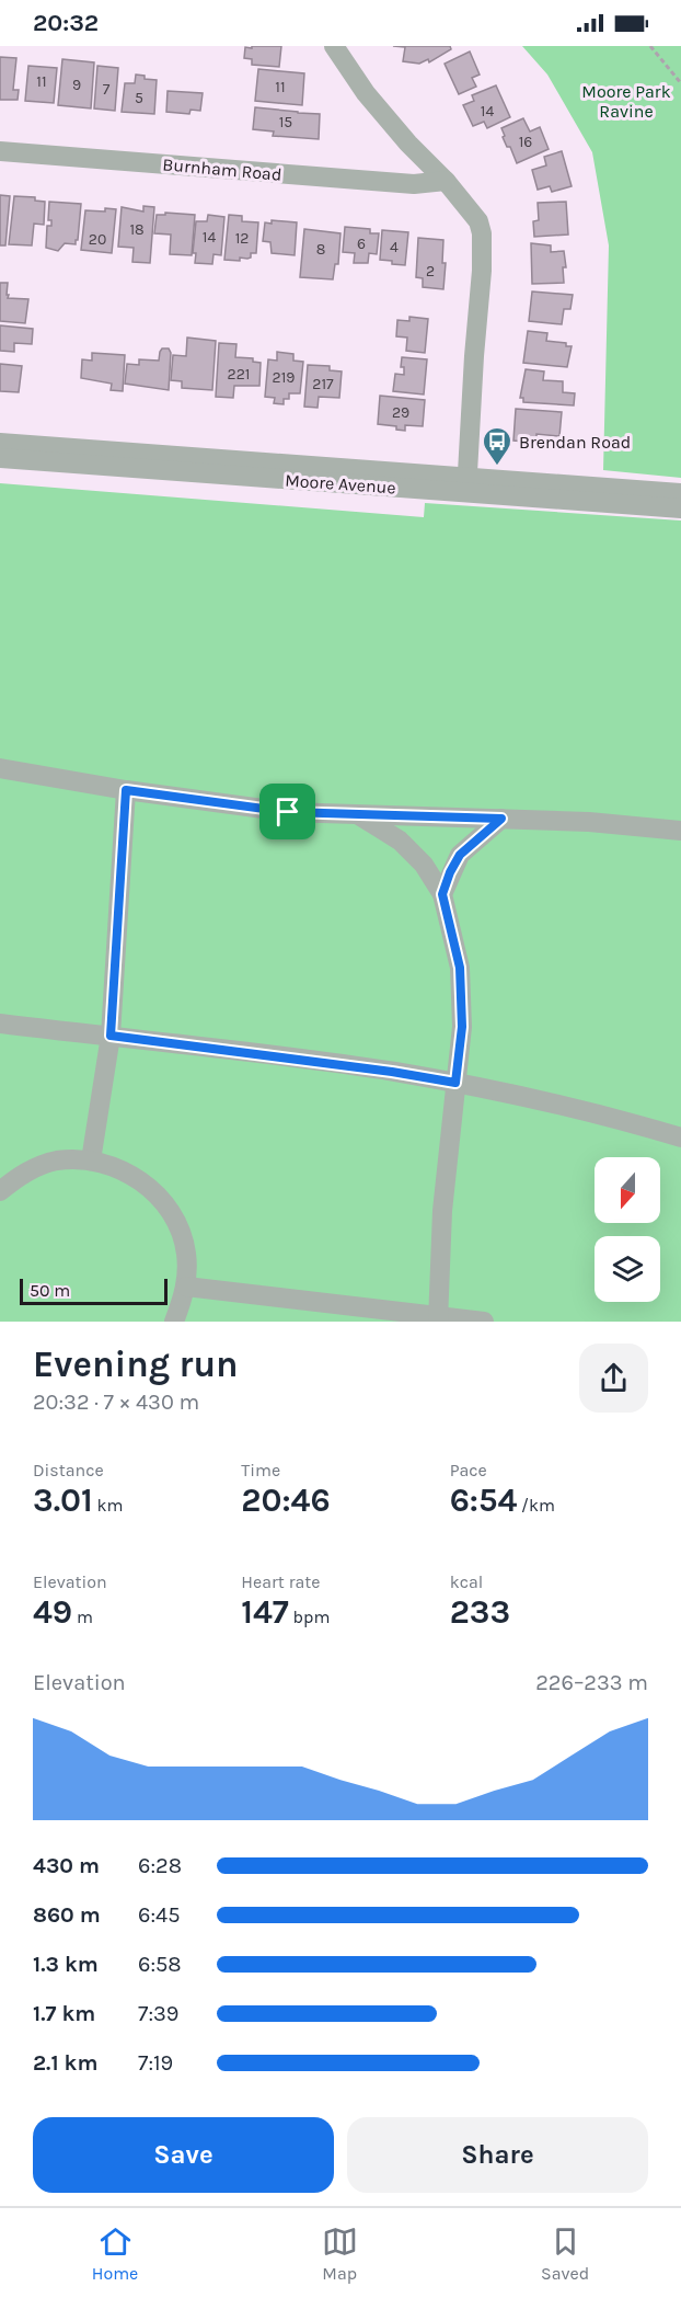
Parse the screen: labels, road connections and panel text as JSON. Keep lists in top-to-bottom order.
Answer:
{
  "streets": {
    "street": ["Burnham Road", "Moore Avenue"]
  },
  "parks": ["Moore Park Ravine"],
  "places": {
    "bus stop": ["Brendan Road"]
  },
  "house_numbers": [
    "11",
    "9",
    "11",
    "7",
    "5",
    "14",
    "15",
    "16",
    "18",
    "14",
    "12",
    "20",
    "6",
    "4",
    "8",
    "2",
    "221",
    "219",
    "217",
    "29"
  ],
  "scale_bar": "50 m",
  "north": "bottom",
  "page": {
    "status": "20:32",
    "scale": "50 m",
    "heading": ["Evening run", "20:32 · 7 × 430 m"],
    "stats": [
      ["Distance", "3.01 km"],
      ["Time", "20:46"],
      ["Pace", "6:54 /km"],
      ["Elevation", "49 m"],
      ["Heart rate", "147 bpm"],
      ["kcal", "233"]
    ],
    "chart": ["Elevation", "226–233 m"],
    "list": [
      {
        "name": "430 m",
        "note": "6:28"
      },
      {
        "name": "860 m",
        "note": "6:45"
      },
      {
        "name": "1.3 km",
        "note": "6:58"
      },
      {
        "name": "1.7 km",
        "note": "7:39"
      },
      {
        "name": "2.1 km",
        "note": "7:19"
      }
    ],
    "buttons": ["Save", "Share"],
    "tabs": ["Home", "Map", "Saved"]
  }
}
